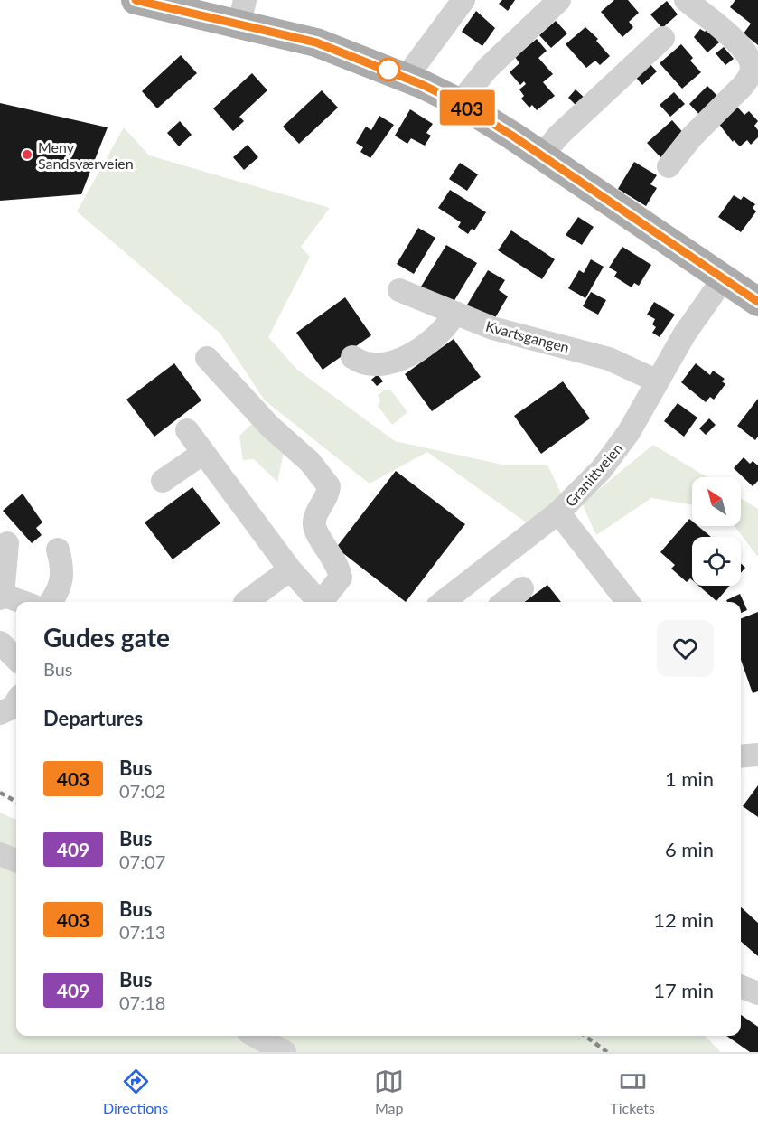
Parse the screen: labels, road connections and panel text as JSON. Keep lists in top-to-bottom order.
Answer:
{
  "streets": {
    "street": ["Kvartsgangen", "Granittveien"]
  },
  "crossings": [
    ["Kvartsgangen", "Granittveien"]
  ],
  "places": ["Meny Sandsværveien"],
  "lines": ["bus line 403"],
  "north": "top left",
  "page": {
    "on_map": "403",
    "heading": [
      ["Gudes gate", "Bus"],
      "Departures"
    ],
    "list": [
      {
        "mark": "403",
        "name": "Bus",
        "note": "07:02",
        "value": "1 min"
      },
      {
        "mark": "409",
        "name": "Bus",
        "note": "07:07",
        "value": "6 min"
      },
      {
        "mark": "403",
        "name": "Bus",
        "note": "07:13",
        "value": "12 min"
      },
      {
        "mark": "409",
        "name": "Bus",
        "note": "07:18",
        "value": "17 min"
      }
    ],
    "tabs": ["Directions", "Map", "Tickets"]
  }
}
